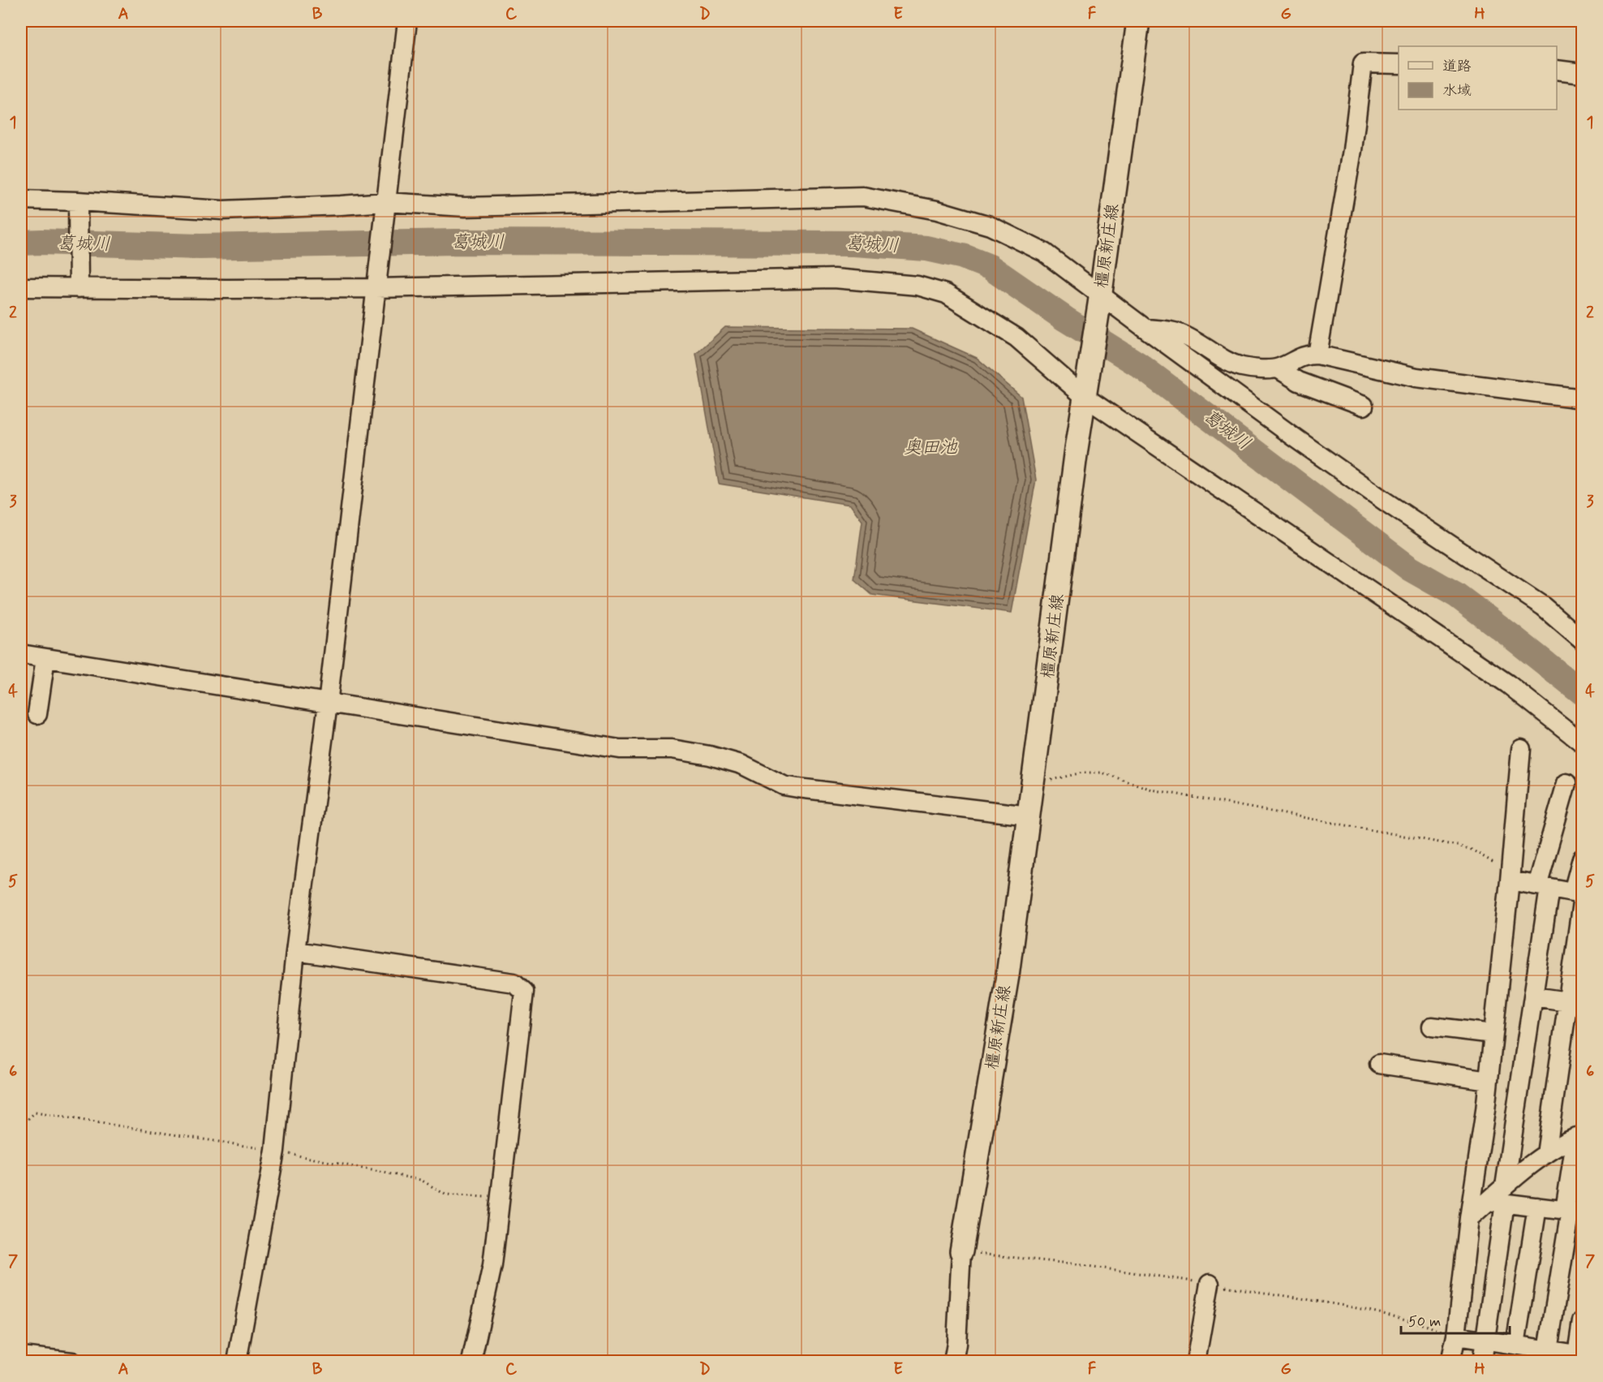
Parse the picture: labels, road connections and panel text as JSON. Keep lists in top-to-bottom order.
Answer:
{
  "streets": {
    "main road": ["橿原新庄線"]
  },
  "water": ["葛城川", "奥田池"],
  "legend": ["道路", "水域"],
  "scale_bar": "50 m",
  "grid": {
    "columns": [
      "A",
      "B",
      "C",
      "D",
      "E",
      "F",
      "G",
      "H"
    ],
    "rows": [
      "1",
      "2",
      "3",
      "4",
      "5",
      "6",
      "7"
    ]
  }
}
